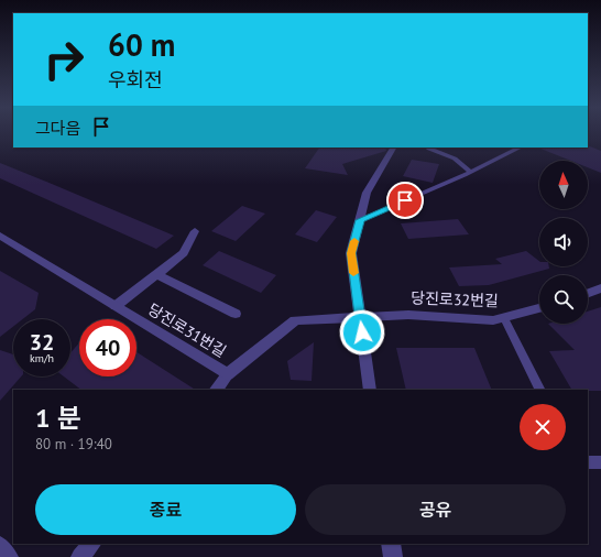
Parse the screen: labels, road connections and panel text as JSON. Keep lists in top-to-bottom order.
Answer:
{
  "streets": {
    "street": ["당진로32번길", "당진로31번길"]
  },
  "crossings": [
    ["당진로32번길", "당진로31번길"]
  ],
  "north": "top",
  "page": {
    "turn": ["60 m", "우회전"],
    "then": "그다음",
    "speed": "32 km/h",
    "limit": "40",
    "heading": ["1 분", "80 m · 19:40"],
    "buttons": ["종료", "공유"]
  }
}
